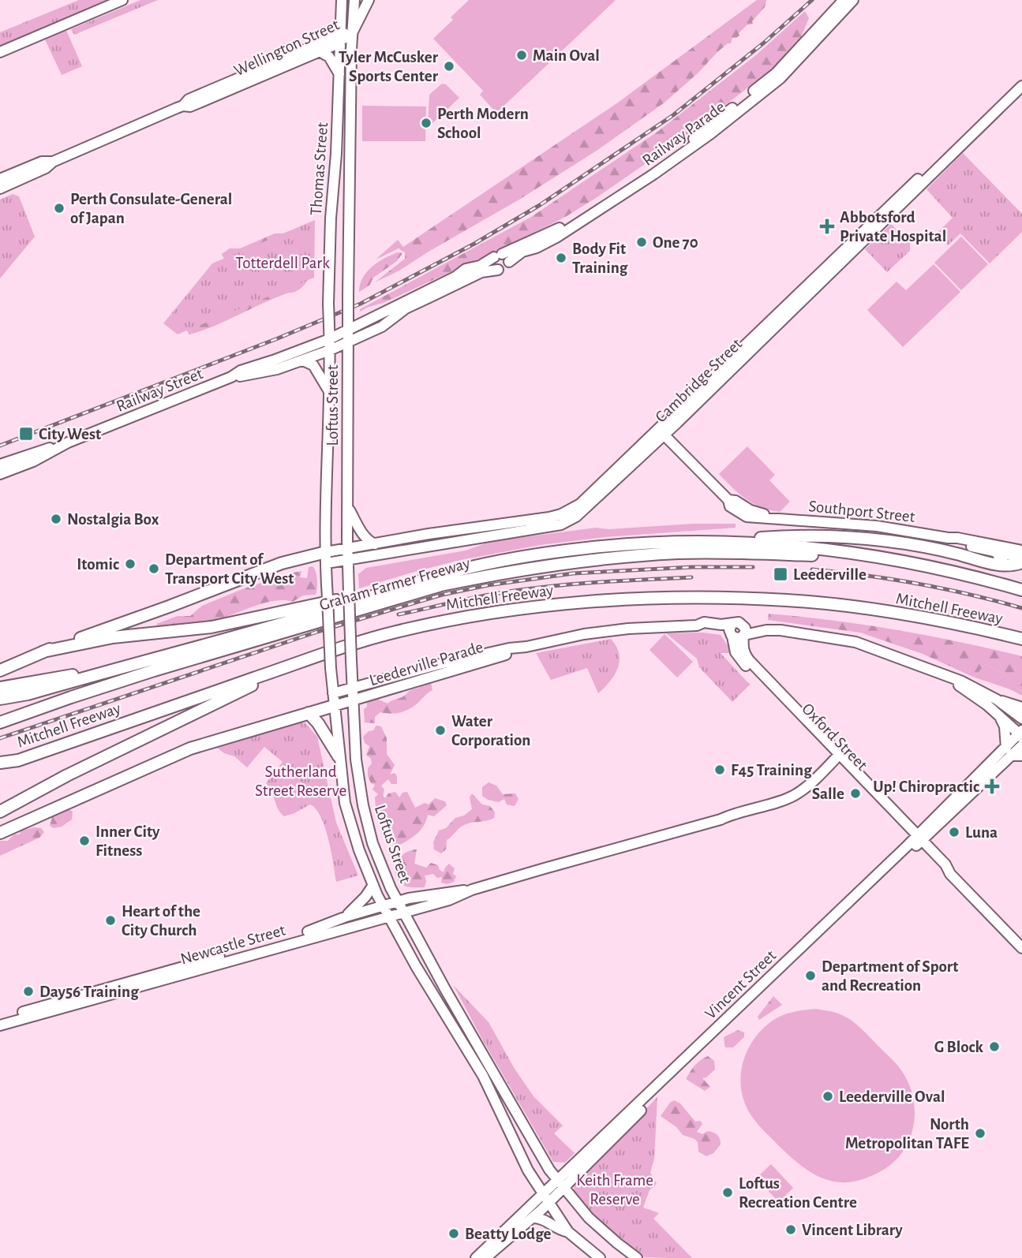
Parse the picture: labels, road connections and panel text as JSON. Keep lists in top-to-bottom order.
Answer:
{
  "streets": {
    "highway": ["Graham Farmer Freeway", "Mitchell Freeway"],
    "main road": [
      "Wellington Street",
      "Railway Parade",
      "Thomas Street",
      "Cambridge Street",
      "Railway Street",
      "Loftus Street",
      "Southport Street",
      "Leederville Parade",
      "Oxford Street",
      "Newcastle Street",
      "Vincent Street"
    ]
  },
  "crossings": [
    ["Wellington Street", "Thomas Street"],
    ["Railway Parade", "Thomas Street"],
    ["Railway Parade", "Railway Street"],
    ["Railway Parade", "Loftus Street"],
    ["Thomas Street", "Railway Street"],
    ["Thomas Street", "Loftus Street"],
    ["Cambridge Street", "Loftus Street"],
    ["Cambridge Street", "Southport Street"],
    ["Railway Street", "Loftus Street"],
    ["Loftus Street", "Leederville Parade"],
    ["Loftus Street", "Newcastle Street"],
    ["Loftus Street", "Vincent Street"],
    ["Graham Farmer Freeway", "Mitchell Freeway"],
    ["Leederville Parade", "Oxford Street"],
    ["Oxford Street", "Newcastle Street"],
    ["Oxford Street", "Vincent Street"]
  ],
  "parks": ["Totterdell Park", "Sutherland Street Reserve", "Keith Frame Reserve"],
  "places": {
    "other": [
      "Main Oval",
      "Tyler McCusker Sports Center",
      "Perth Modern School",
      "Perth Consulate-General of Japan",
      "One 70",
      "Body Fit Training",
      "Nostalgia Box",
      "Itomic",
      "Department of Transport City West",
      "Water Corporation",
      "F45 Training",
      "Salle",
      "Luna",
      "Inner City Fitness",
      "Heart of the City Church",
      "Department of Sport and Recreation",
      "Day56 Training",
      "G Block",
      "Leederville Oval",
      "North Metropolitan TAFE",
      "Loftus Recreation Centre",
      "Vincent Library",
      "Beatty Lodge"
    ],
    "health": ["Abbotsford Private Hospital", "Up! Chiropractic"],
    "transit": ["City West", "Leederville"]
  }
}
